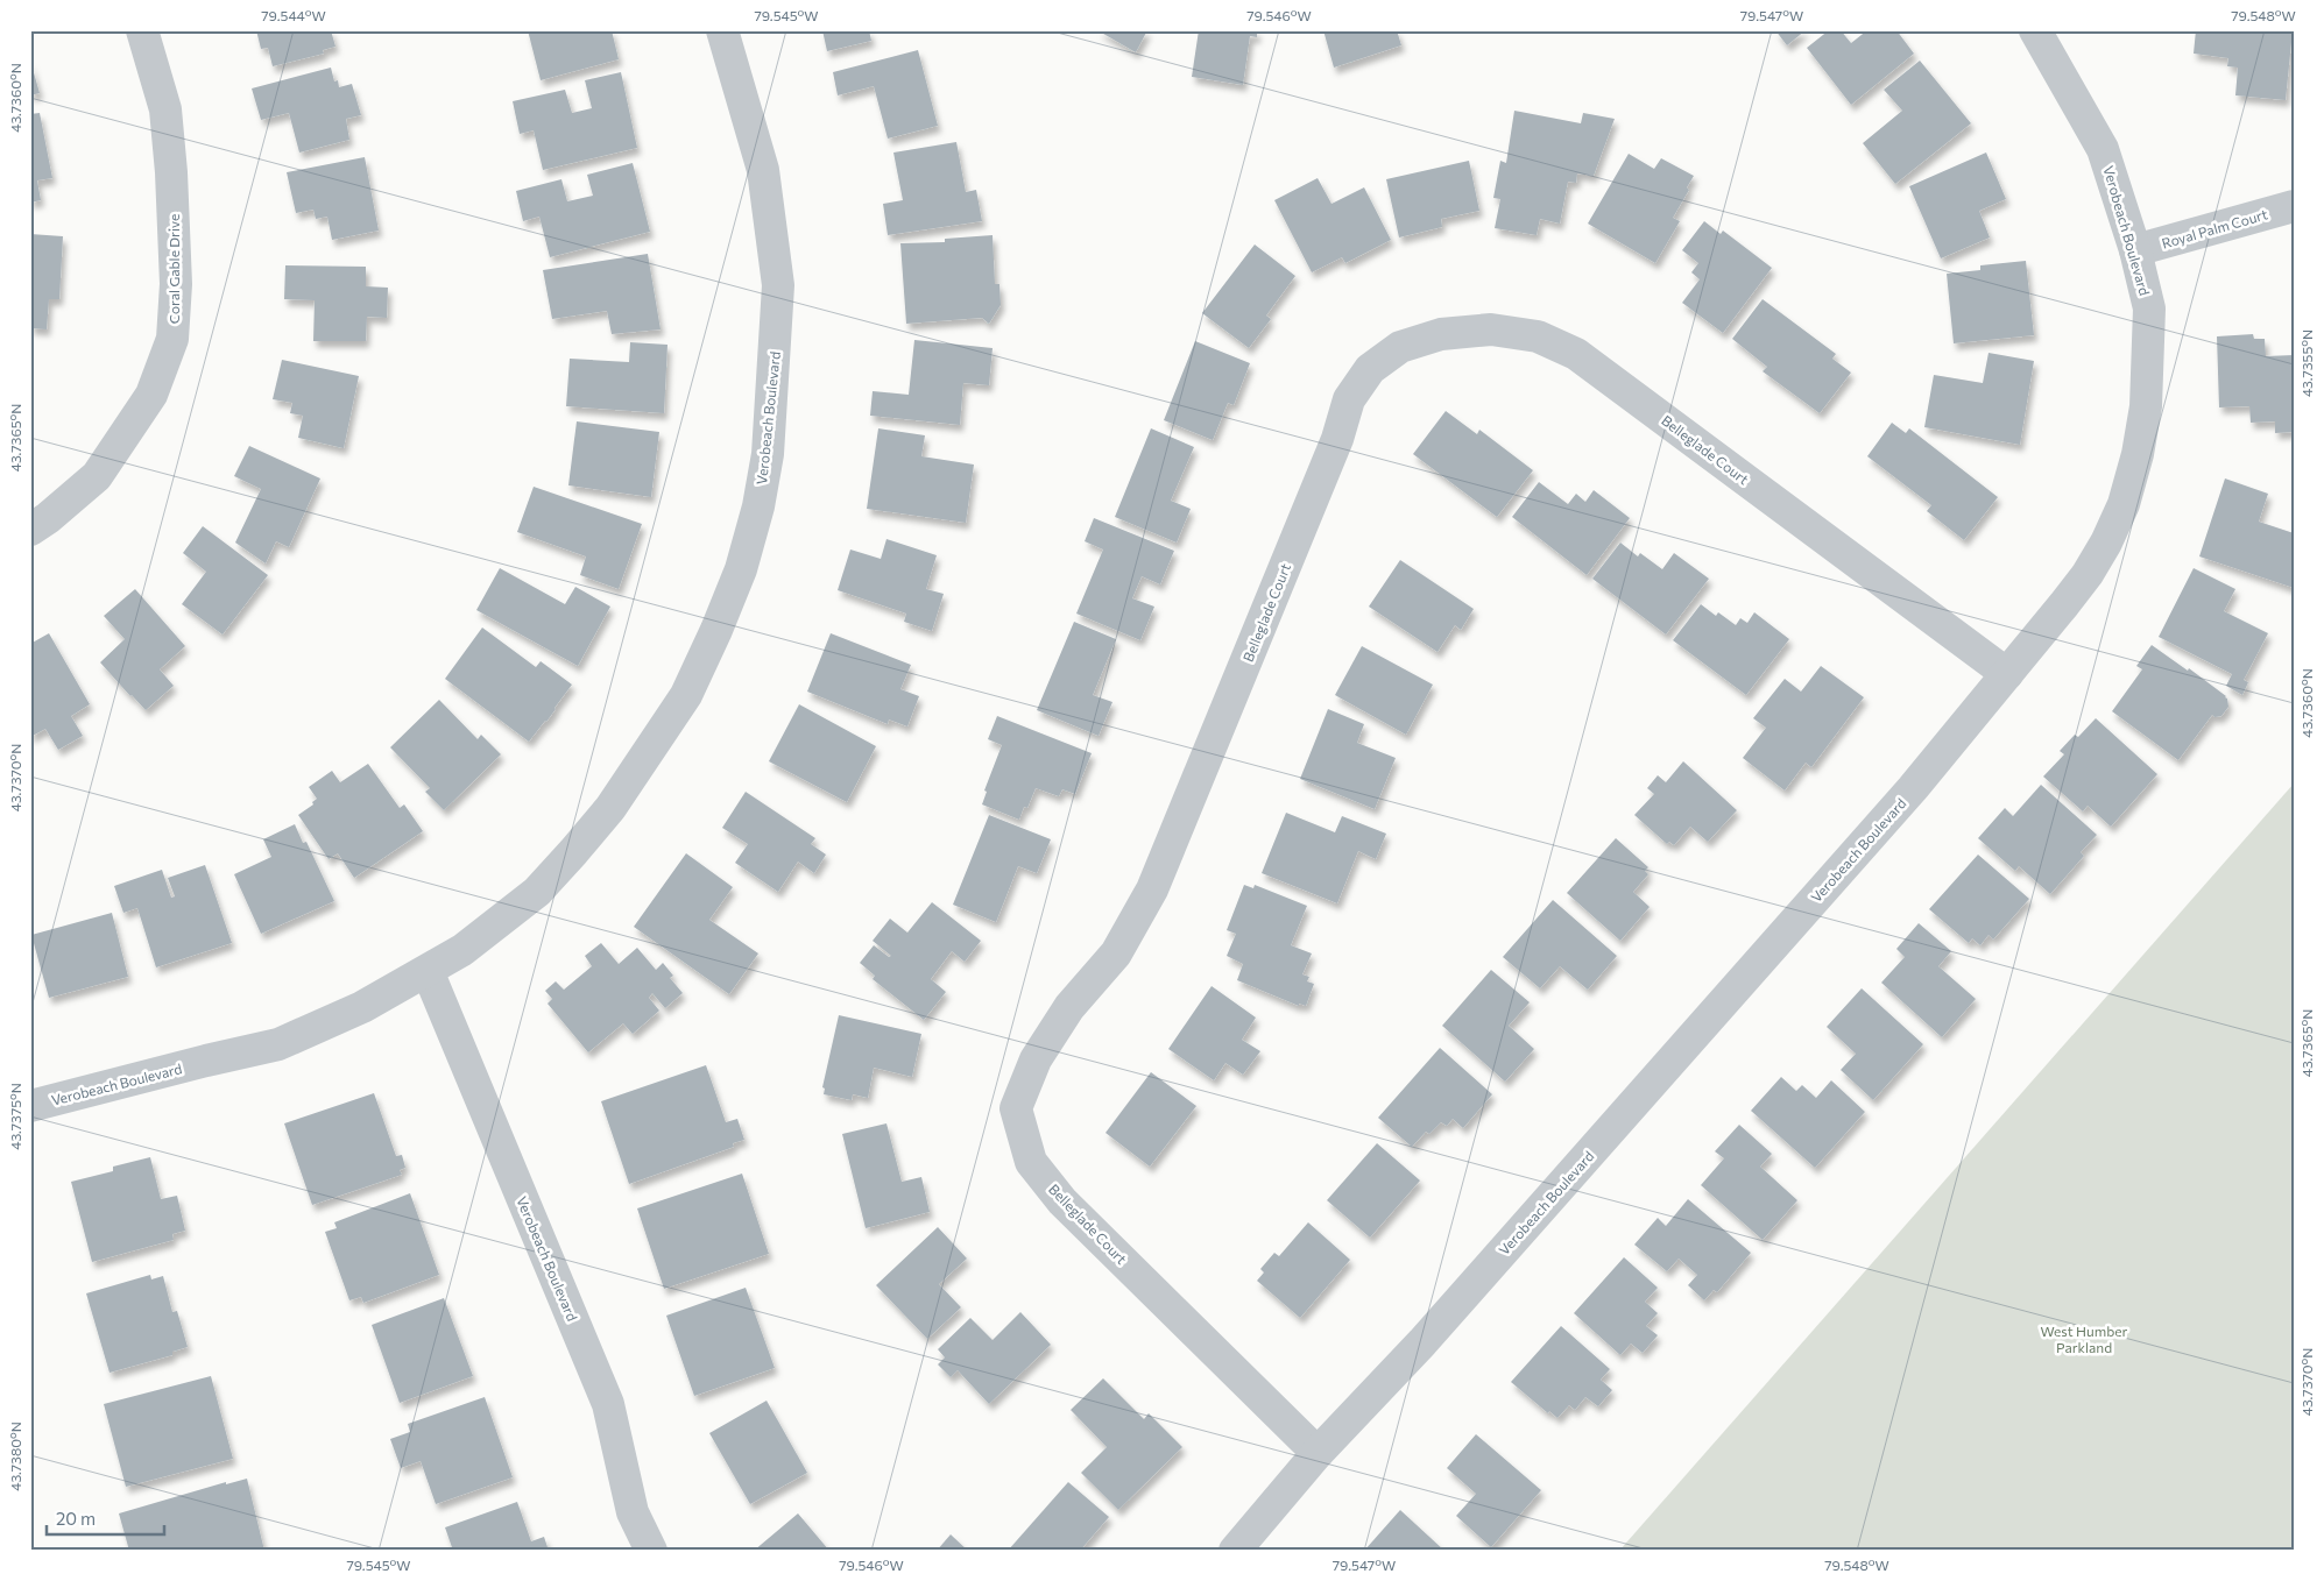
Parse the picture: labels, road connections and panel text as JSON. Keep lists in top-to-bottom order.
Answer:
{
  "streets": {
    "street": [
      "Royal Palm Court",
      "Verobeach Boulevard",
      "Coral Gable Drive",
      "Belleglade Court"
    ]
  },
  "crossings": [
    ["Royal Palm Court", "Verobeach Boulevard"],
    ["Verobeach Boulevard", "Belleglade Court"]
  ],
  "parks": ["West Humber Parkland"],
  "scale_bar": "20 m",
  "coordinates": [
    "79.544°W",
    "79.545°W",
    "79.546°W",
    "79.547°W",
    "79.548°W",
    "43.7360°N",
    "43.7355°N",
    "43.7365°N",
    "43.7370°N",
    "43.7375°N",
    "43.7380°N"
  ]
}
